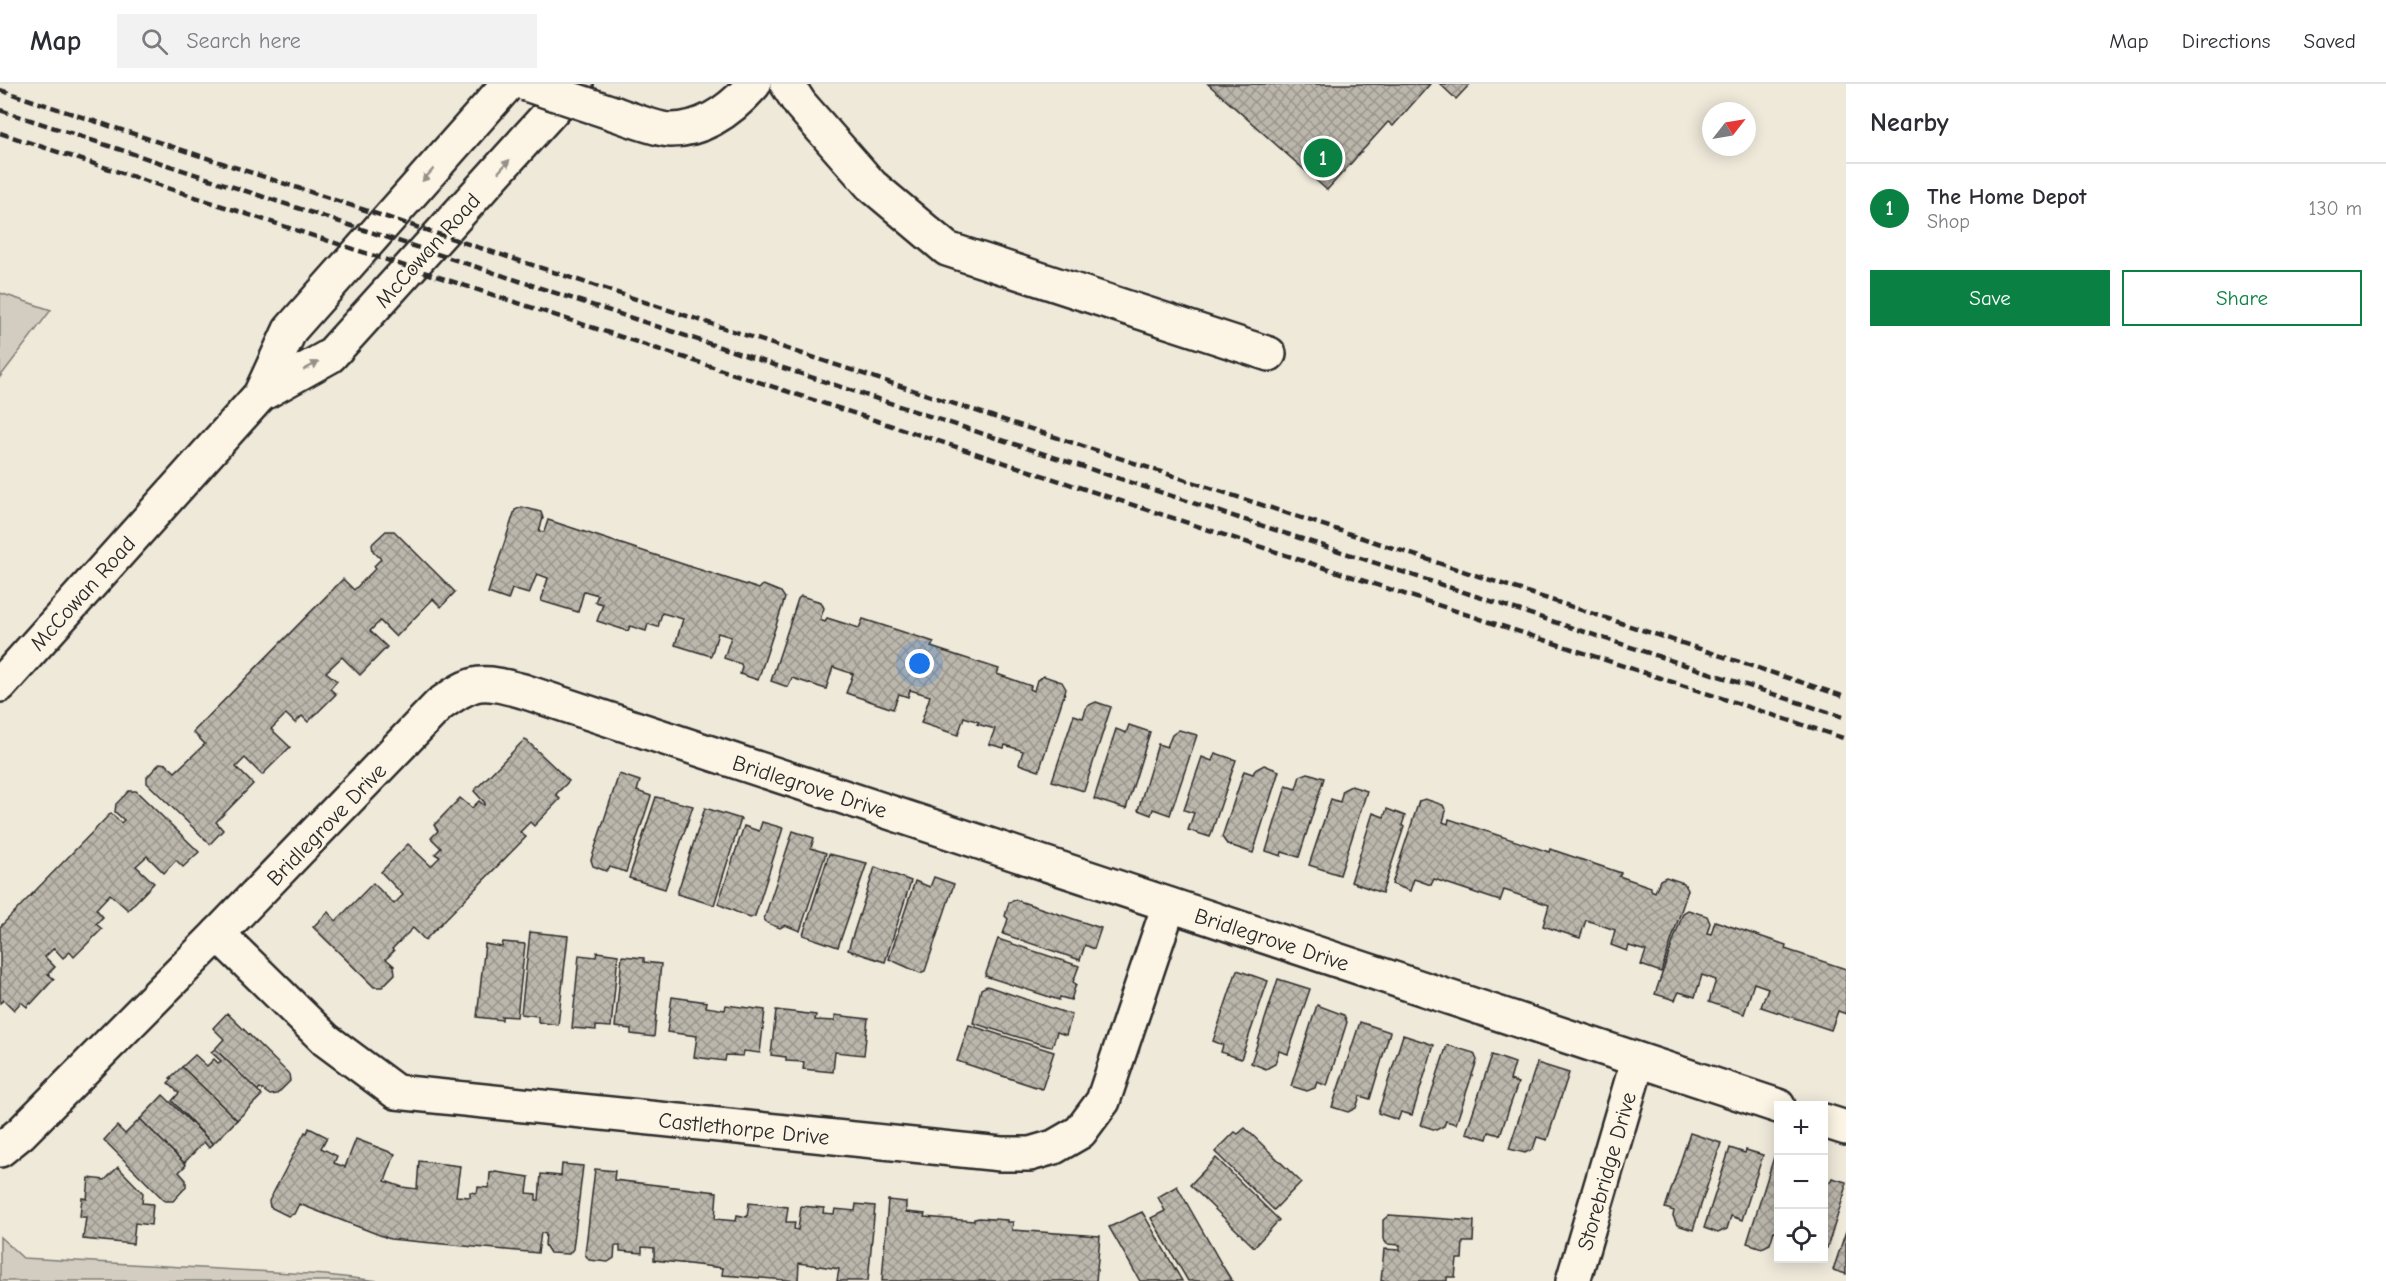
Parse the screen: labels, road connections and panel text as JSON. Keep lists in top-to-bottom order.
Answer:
{
  "streets": {
    "street": [
      "McCowan Road",
      "Bridlegrove Drive",
      "Castlethorpe Drive",
      "Storebridge Drive"
    ]
  },
  "crossings": [
    ["Bridlegrove Drive", "Castlethorpe Drive"],
    ["Bridlegrove Drive", "Storebridge Drive"]
  ],
  "north": "top right",
  "page": {
    "header": "Map",
    "search": "Search here",
    "nav": ["Map", "Directions", "Saved"],
    "heading": "Nearby",
    "pins": "1",
    "list": [
      {
        "mark": "1",
        "name": "The Home Depot",
        "note": "Shop",
        "value": "130 m"
      }
    ],
    "buttons": ["Save", "Share"],
    "map_buttons": ["+", "−"]
  }
}
